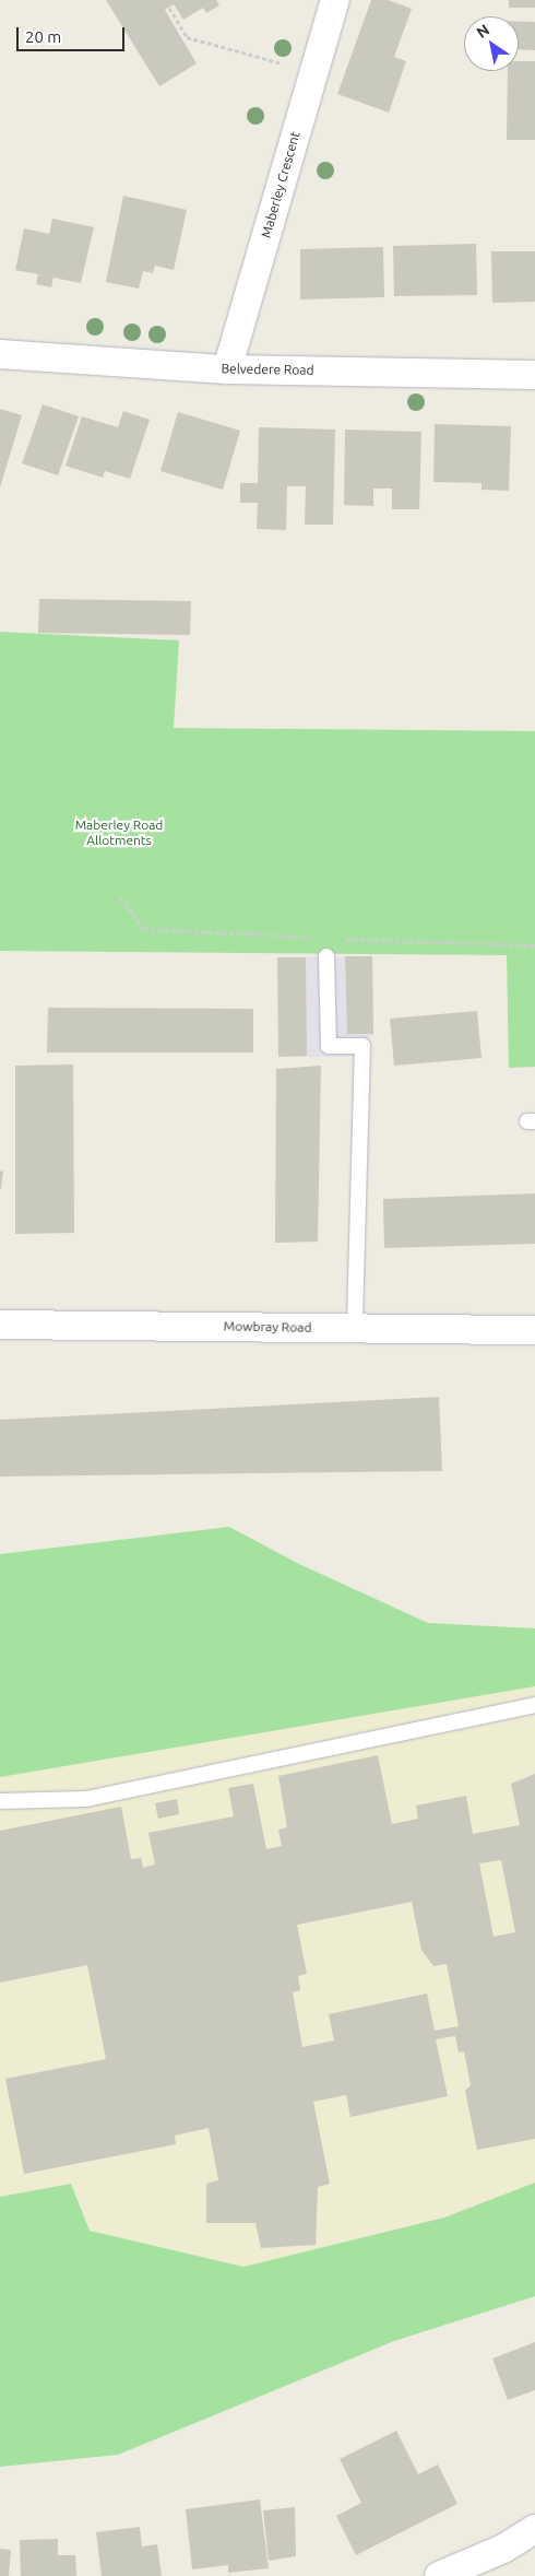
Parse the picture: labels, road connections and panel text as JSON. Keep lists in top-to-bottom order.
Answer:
{
  "streets": {
    "street": ["Maberley Crescent", "Belvedere Road", "Mowbray Road"]
  },
  "crossings": [
    ["Maberley Crescent", "Belvedere Road"]
  ],
  "parks": ["Maberley Road Allotments"],
  "scale_bar": "20 m",
  "north": "top left"
}
